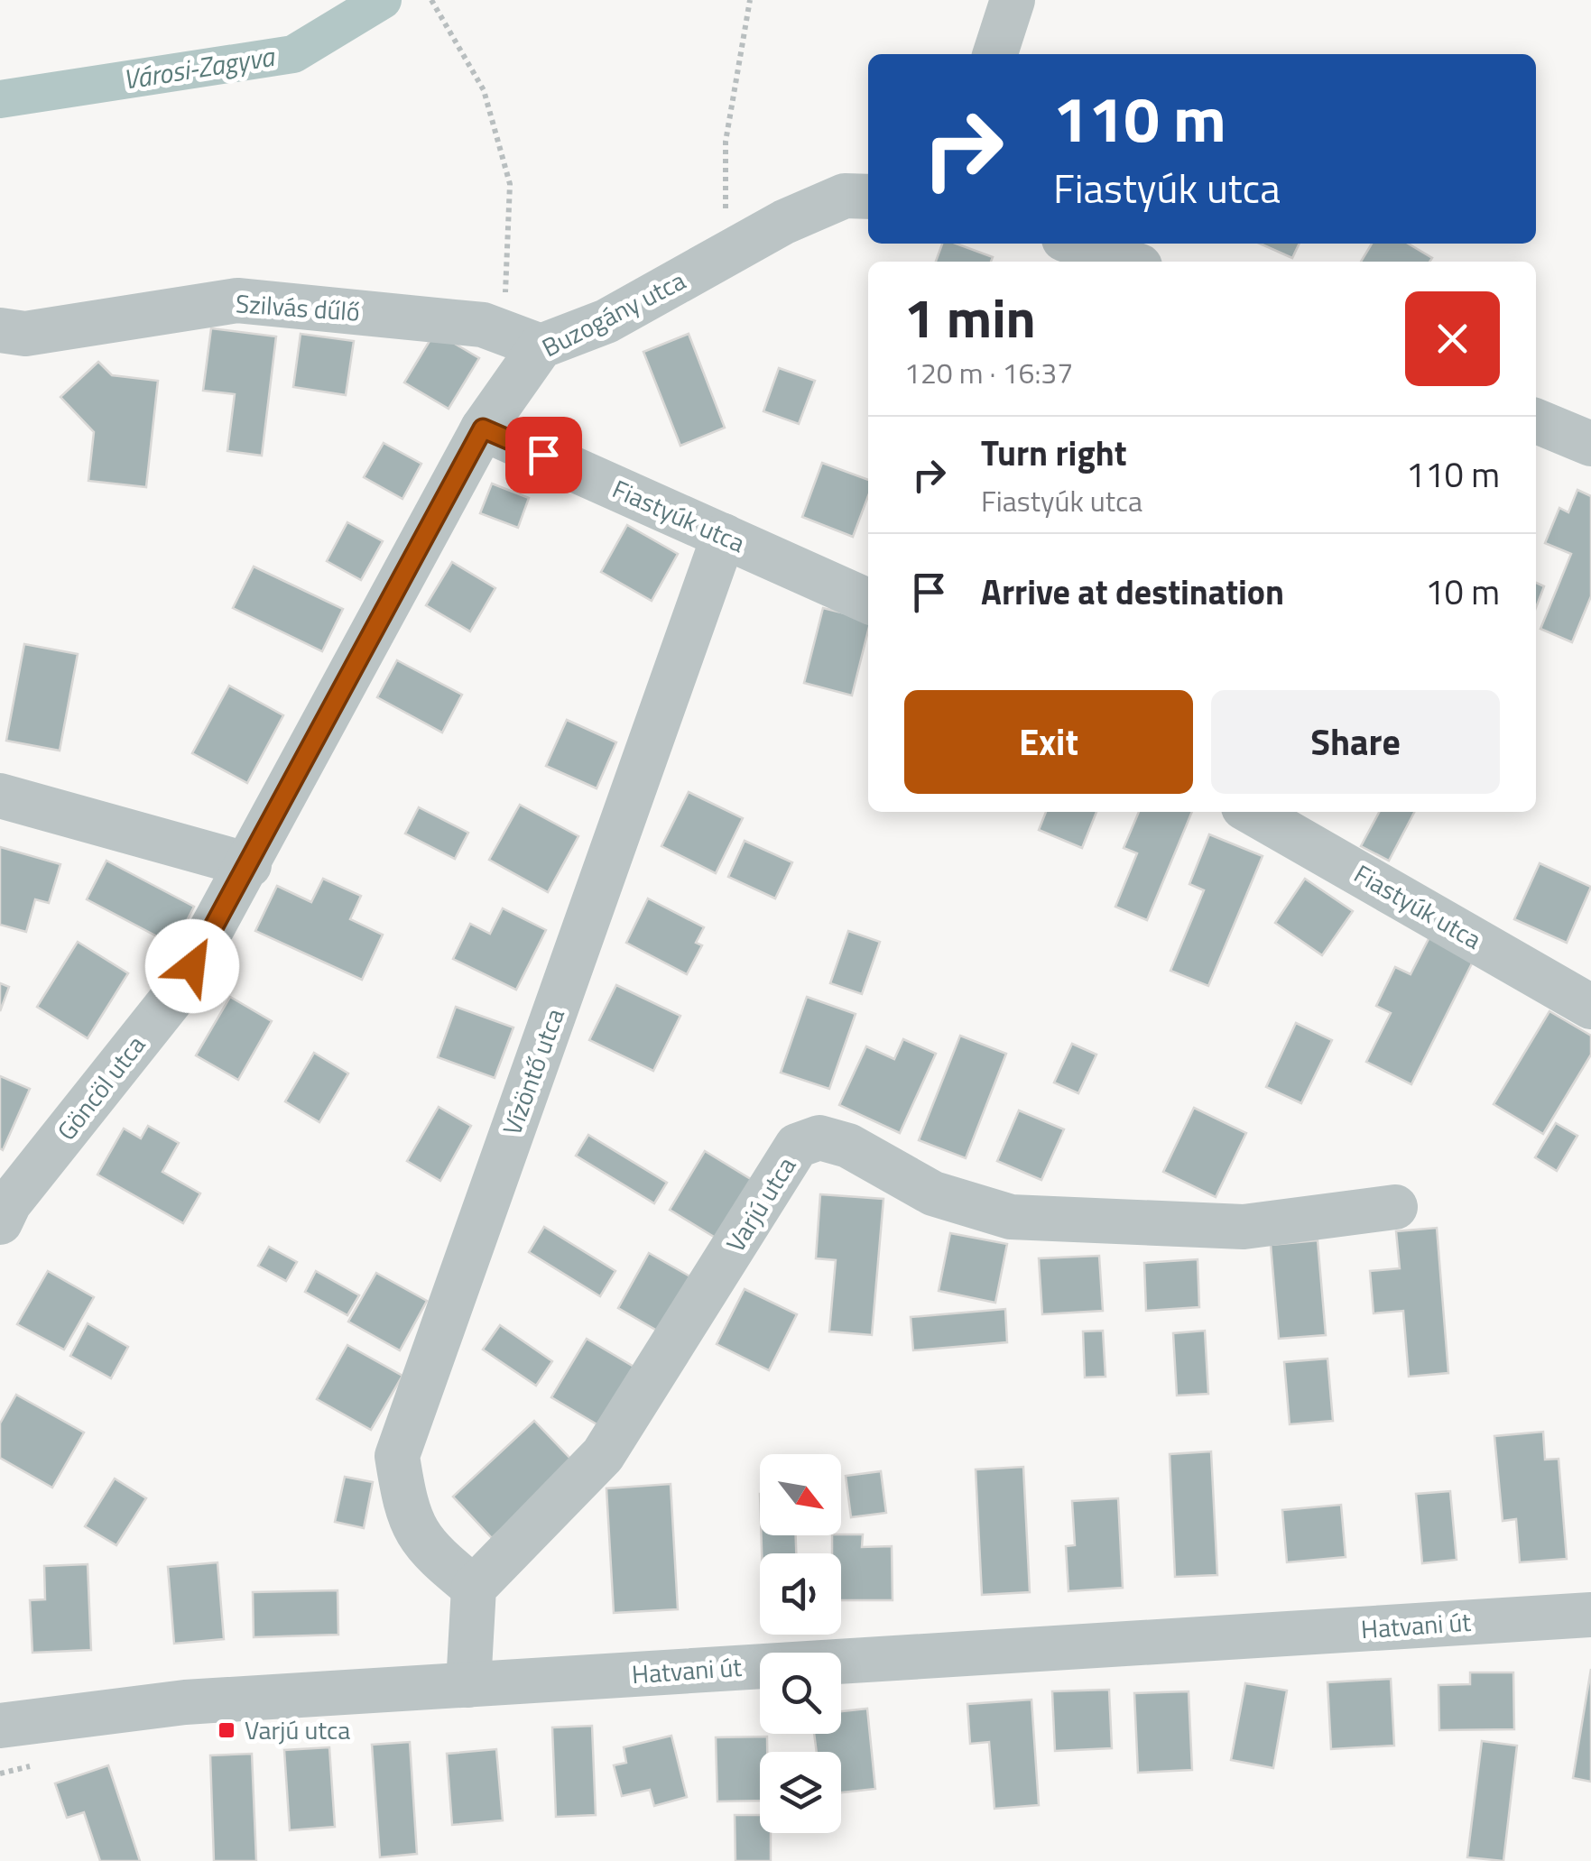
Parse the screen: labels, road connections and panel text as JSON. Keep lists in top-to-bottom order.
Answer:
{
  "streets": {
    "street": [
      "Szilvás dűlő",
      "Buzogány utca",
      "Fiastyúk utca",
      "Vízöntő utca",
      "Göncöl utca",
      "Varjú utca",
      "Hatvani út"
    ]
  },
  "crossings": [
    ["Szilvás dűlő", "Buzogány utca"],
    ["Buzogány utca", "Fiastyúk utca"],
    ["Buzogány utca", "Göncöl utca"],
    ["Fiastyúk utca", "Vízöntő utca"],
    ["Fiastyúk utca", "Göncöl utca"],
    ["Vízöntő utca", "Varjú utca"]
  ],
  "water": ["Városi-Zagyva"],
  "places": {
    "transit": ["Varjú utca"]
  },
  "north": "bottom right",
  "page": {
    "turn": ["110 m", "Fiastyúk utca"],
    "heading": ["1 min", "120 m · 16:37"],
    "list": [
      {
        "name": "Turn right",
        "note": "Fiastyúk utca",
        "value": "110 m"
      },
      {
        "name": "Arrive at destination",
        "value": "10 m"
      }
    ],
    "buttons": ["Exit", "Share"]
  }
}
